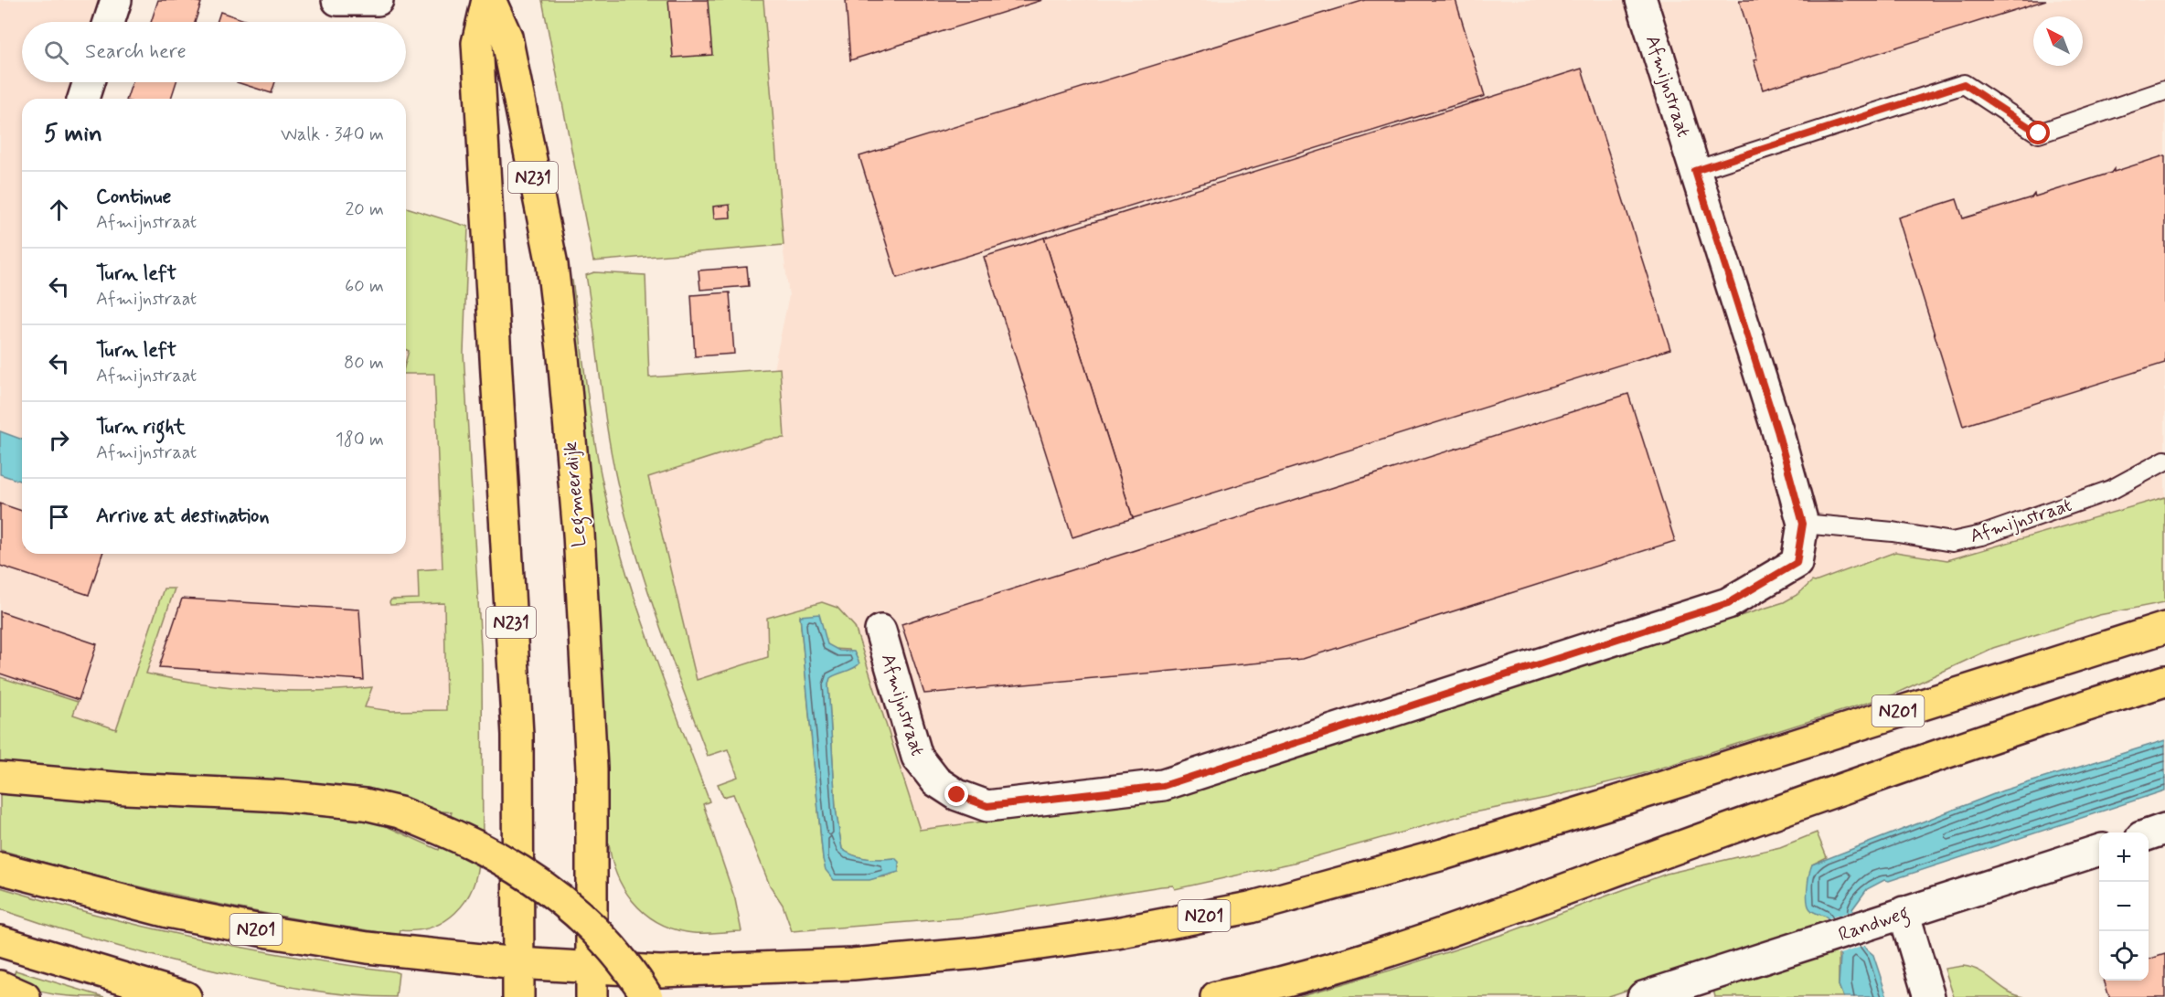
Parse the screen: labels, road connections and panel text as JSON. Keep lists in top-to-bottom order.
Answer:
{
  "streets": {
    "main road": ["N231", "Legmeerdijk", "N201"],
    "street": ["Afmijnstraat", "Randweg"]
  },
  "crossings": [
    ["Legmeerdijk", "N201"]
  ],
  "north": "top left",
  "page": {
    "search": "Search here",
    "heading": ["5 min", "Walk · 340 m"],
    "list": [
      ["Continue", "Afmijnstraat", "20 m"],
      ["Turn left", "Afmijnstraat", "60 m"],
      ["Turn left", "Afmijnstraat", "80 m"],
      ["Turn right", "Afmijnstraat", "180 m"],
      "Arrive at destination"
    ],
    "map_buttons": ["+", "−"]
  }
}
